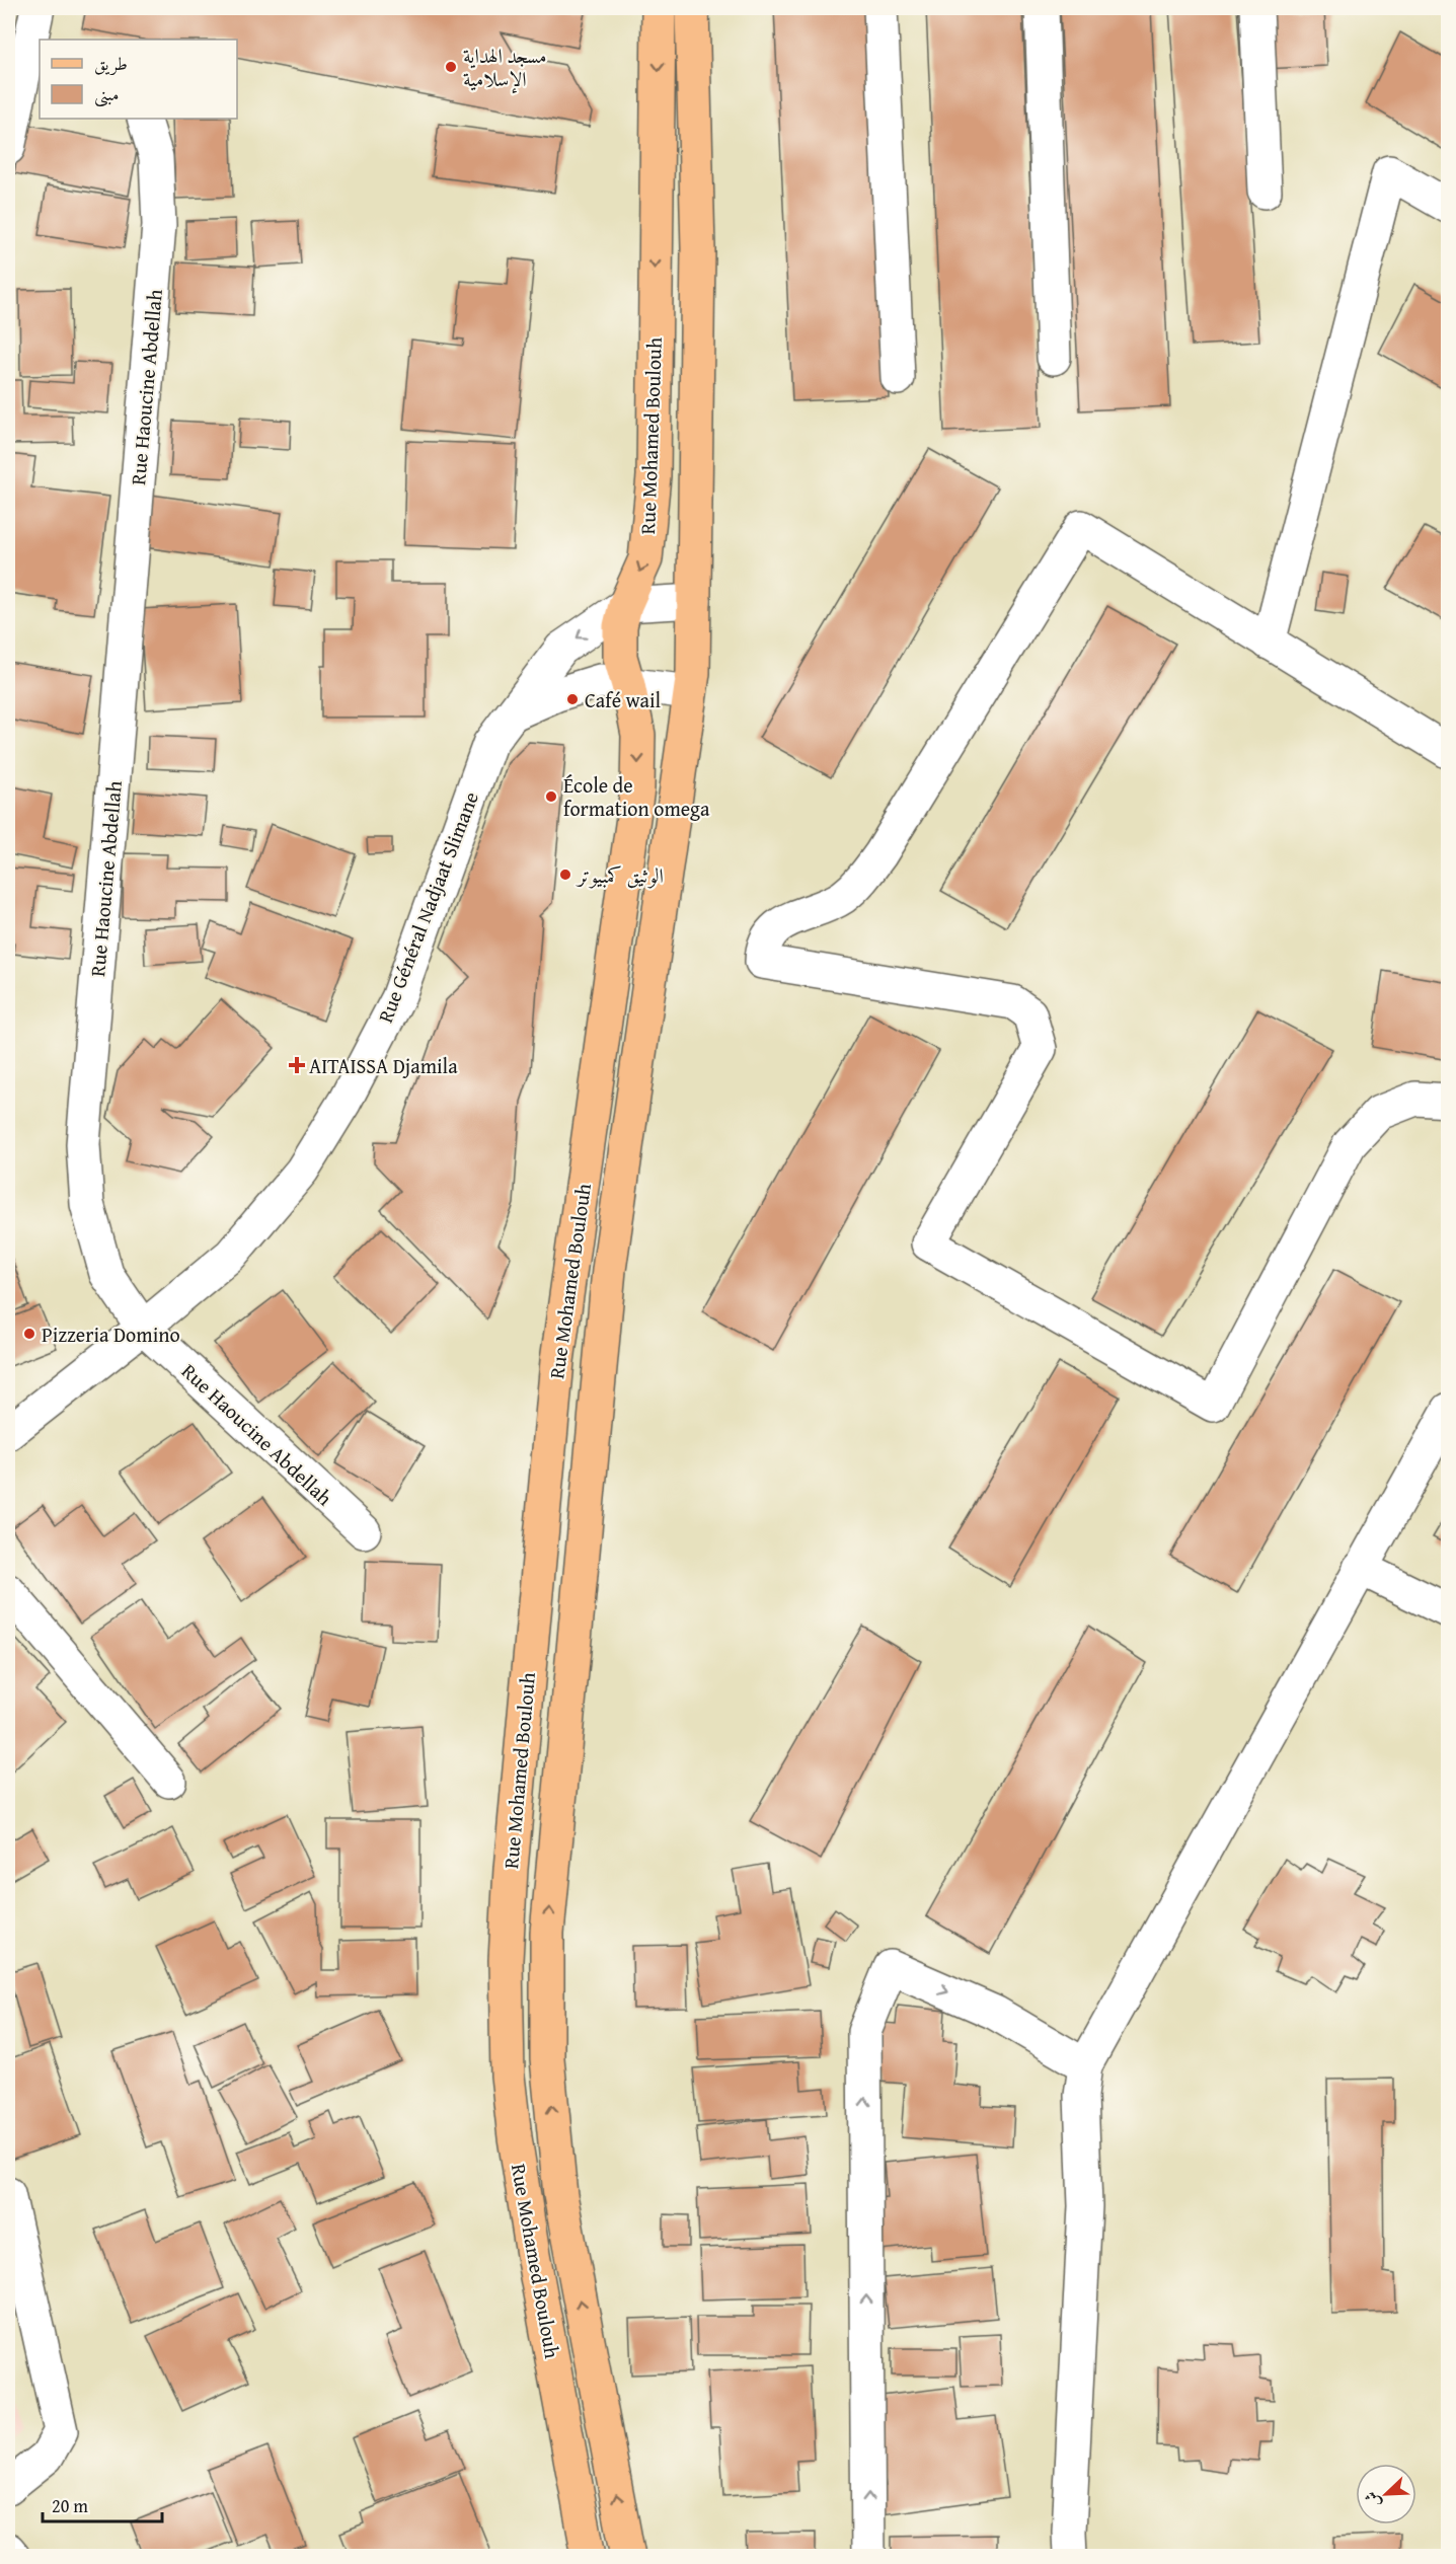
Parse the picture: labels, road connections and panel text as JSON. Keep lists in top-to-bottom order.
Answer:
{
  "streets": {
    "main road": ["Rue Mohamed Boulouh"],
    "street": ["Rue Haoucine Abdellah", "Rue Général Nadjaat Slimane"]
  },
  "crossings": [
    ["Rue Haoucine Abdellah", "Rue Général Nadjaat Slimane"],
    ["Rue Mohamed Boulouh", "Rue Général Nadjaat Slimane"]
  ],
  "places": {
    "other": [
      "مسجد الهداية الإسلامية",
      "Café wail",
      "École de formation omega",
      "الوثيق كمبيوتر",
      "Pizzeria Domino"
    ],
    "health": ["AITAISSA Djamila"]
  },
  "legend": ["طريق", "مبنى"],
  "scale_bar": "20 m",
  "north": "bottom left"
}
